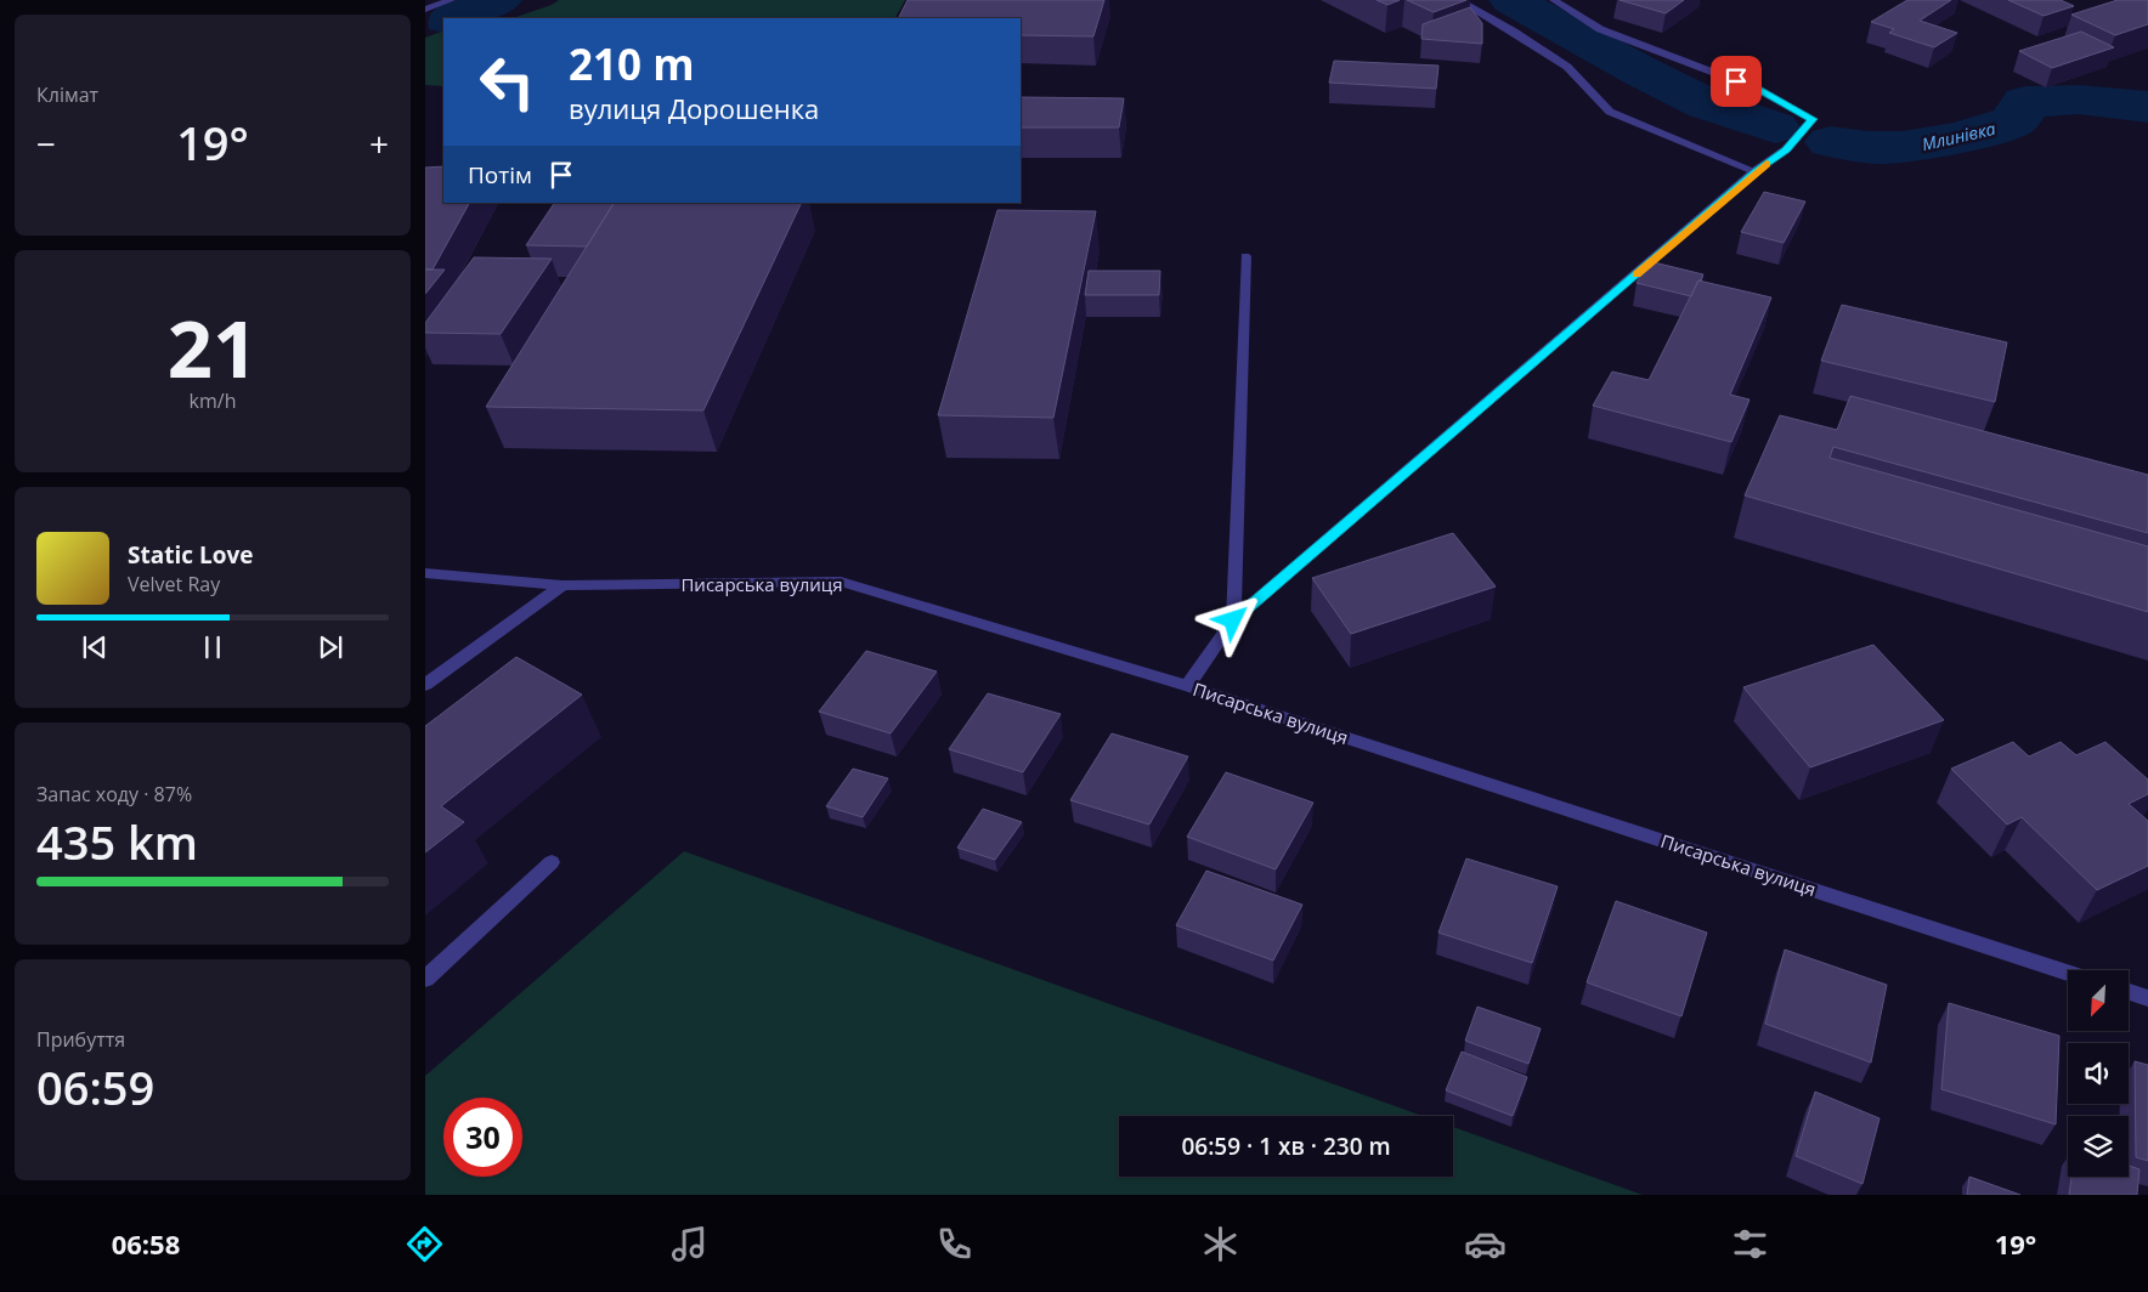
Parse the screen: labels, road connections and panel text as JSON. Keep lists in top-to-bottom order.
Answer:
{
  "streets": {
    "street": ["Писарська вулиця"]
  },
  "water": ["Млинівка"],
  "north": "bottom left",
  "page": {
    "tile": [
      "Клімат",
      ["21", "km/h"],
      ["Запас ходу · 87%", "435 km"],
      ["Прибуття", "06:59"]
    ],
    "turn": ["210 m", "вулиця Дорошенка"],
    "heat": ["−", "19°", "+"],
    "then": "Потім",
    "song": ["Static Love", "Velvet Ray"],
    "limit": "30",
    "trip": "06:59 · 1 хв · 230 m",
    "tabs": ["06:58", "19°"]
  }
}
